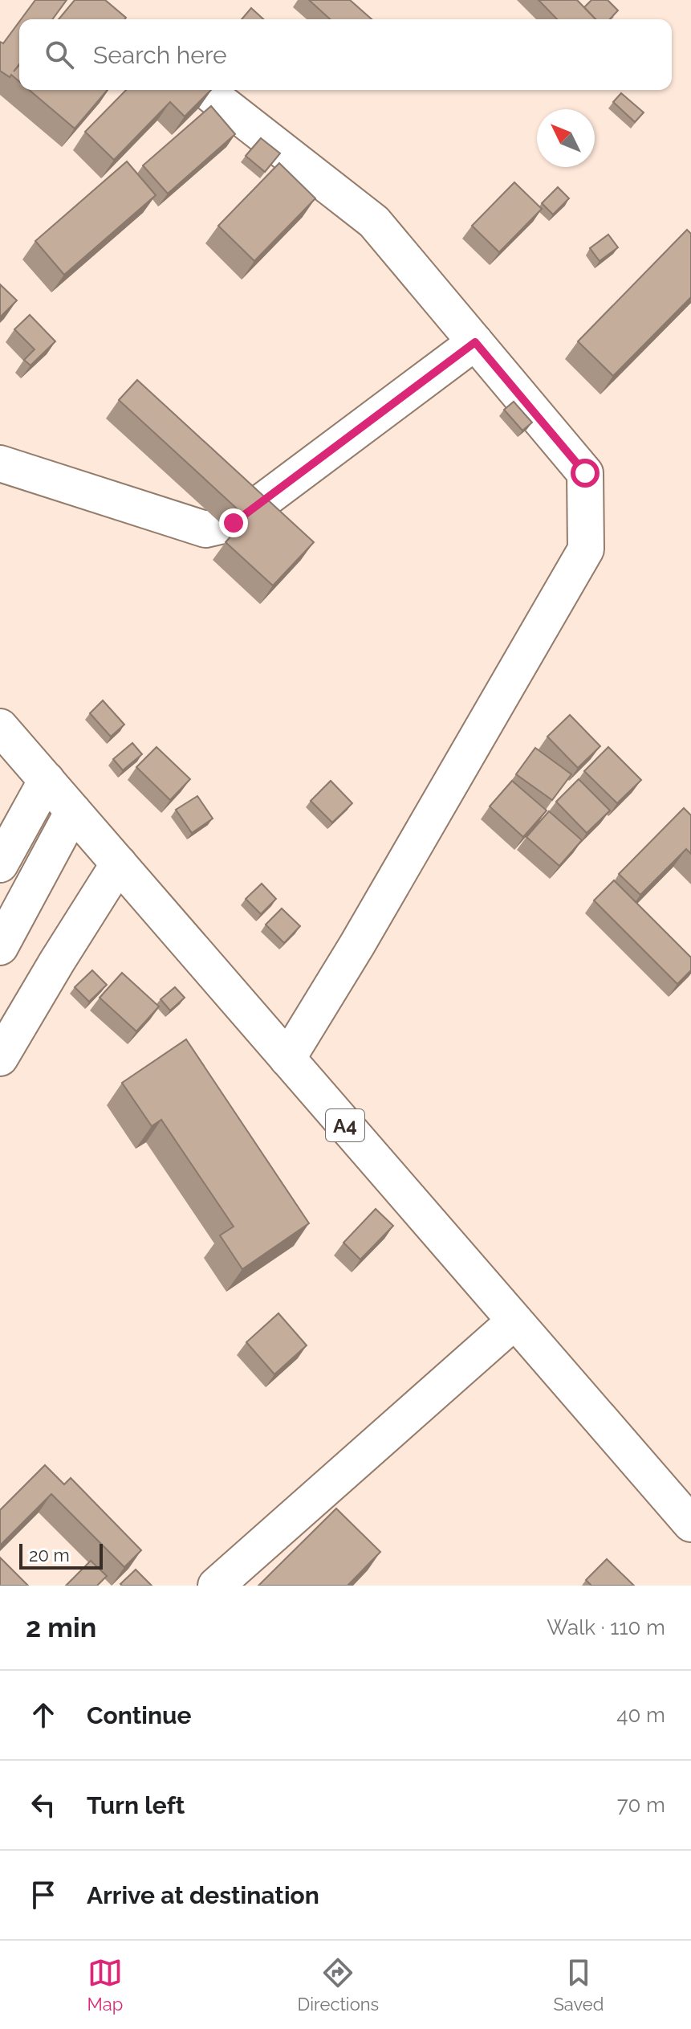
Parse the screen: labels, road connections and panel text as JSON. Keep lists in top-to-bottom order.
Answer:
{
  "streets": {
    "main road": ["A4"]
  },
  "scale_bar": "20 m",
  "north": "top left",
  "page": {
    "search": "Search here",
    "scale": "20 m",
    "heading": ["2 min", "Walk · 110 m"],
    "list": [
      ["Continue", "40 m"],
      ["Turn left", "70 m"],
      "Arrive at destination"
    ],
    "nav": ["Map", "Directions", "Saved"]
  }
}
